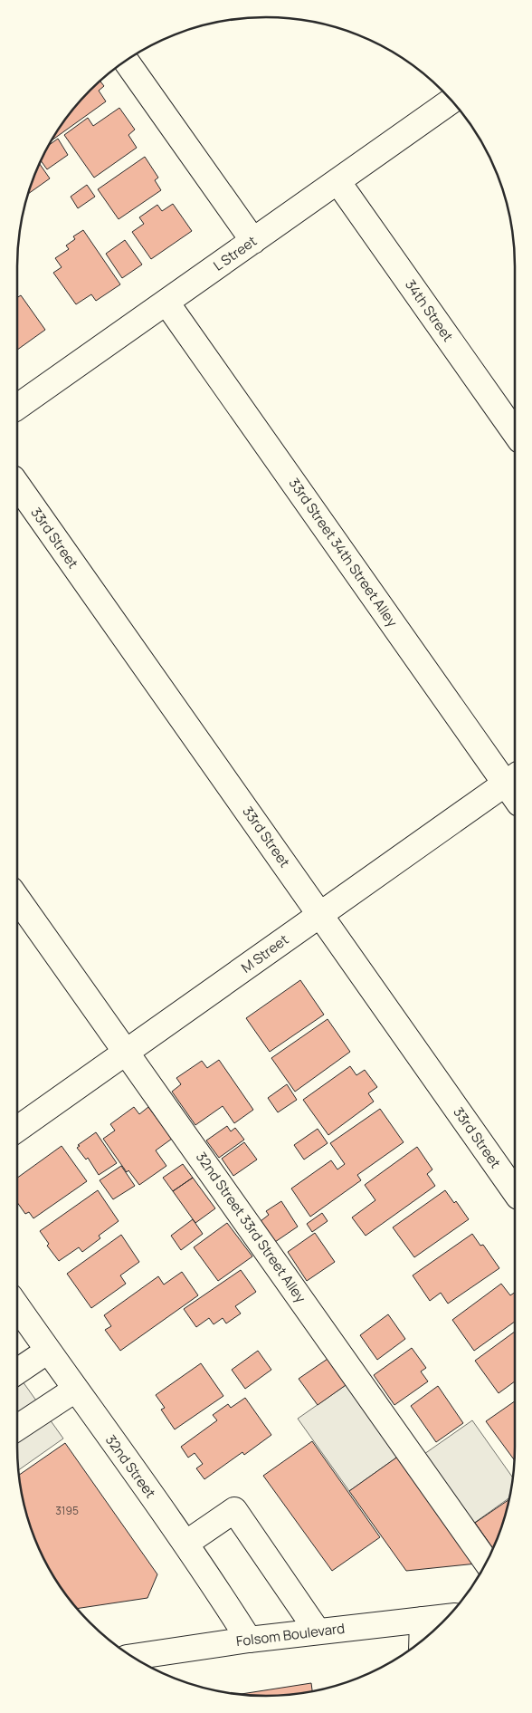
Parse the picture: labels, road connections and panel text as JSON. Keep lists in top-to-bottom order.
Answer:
{
  "streets": {
    "street": [
      "L Street",
      "34th Street",
      "33rd Street",
      "33rd Street 34th Street Alley",
      "M Street",
      "32nd Street 33rd Street Alley",
      "32nd Street",
      "Folsom Boulevard"
    ]
  },
  "crossings": [
    ["L Street", "34th Street"],
    ["L Street", "33rd Street 34th Street Alley"],
    ["33rd Street", "M Street"],
    ["33rd Street 34th Street Alley", "M Street"],
    ["M Street", "32nd Street 33rd Street Alley"],
    ["32nd Street", "Folsom Boulevard"]
  ],
  "house_numbers": ["3195"]
}
